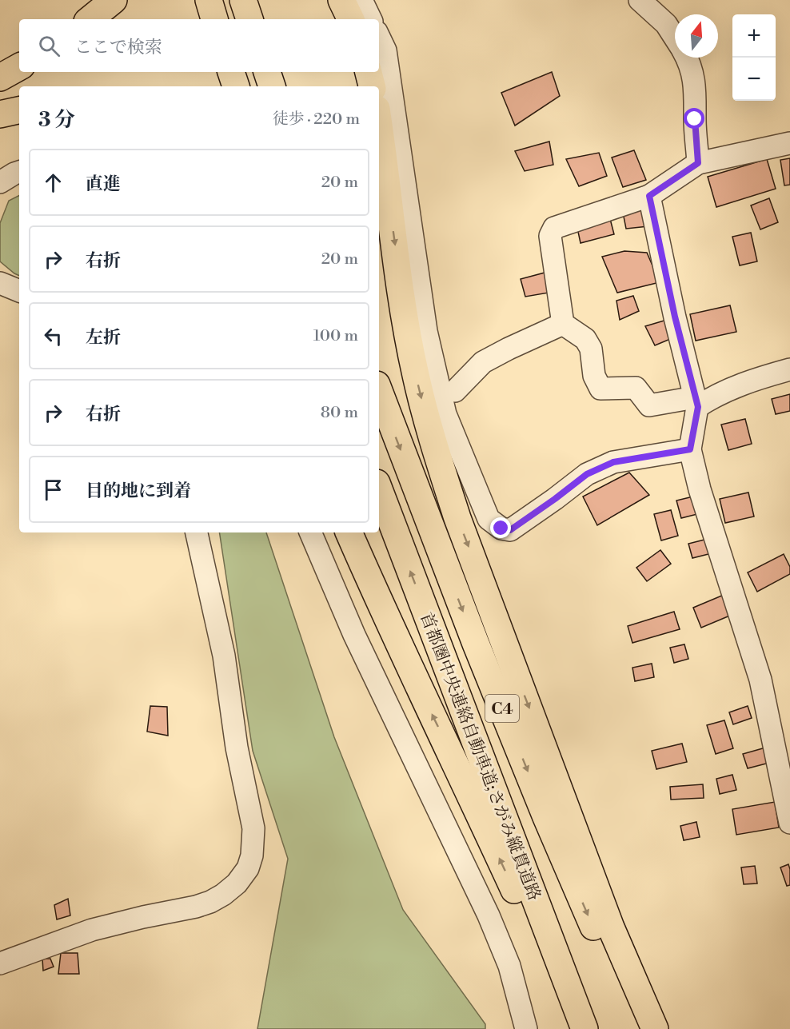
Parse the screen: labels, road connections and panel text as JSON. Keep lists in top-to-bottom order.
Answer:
{
  "streets": {
    "highway": ["C4", "首都圏中央連絡自動車道;さがみ縦貫道路"]
  },
  "north": "top",
  "page": {
    "map_buttons": ["+", "−"],
    "search": "ここで検索",
    "heading": ["3 分", "徒歩 · 220 m"],
    "list": [
      ["直進", "20 m"],
      ["右折", "20 m"],
      ["左折", "100 m"],
      ["右折", "80 m"],
      "目的地に到着"
    ]
  }
}
